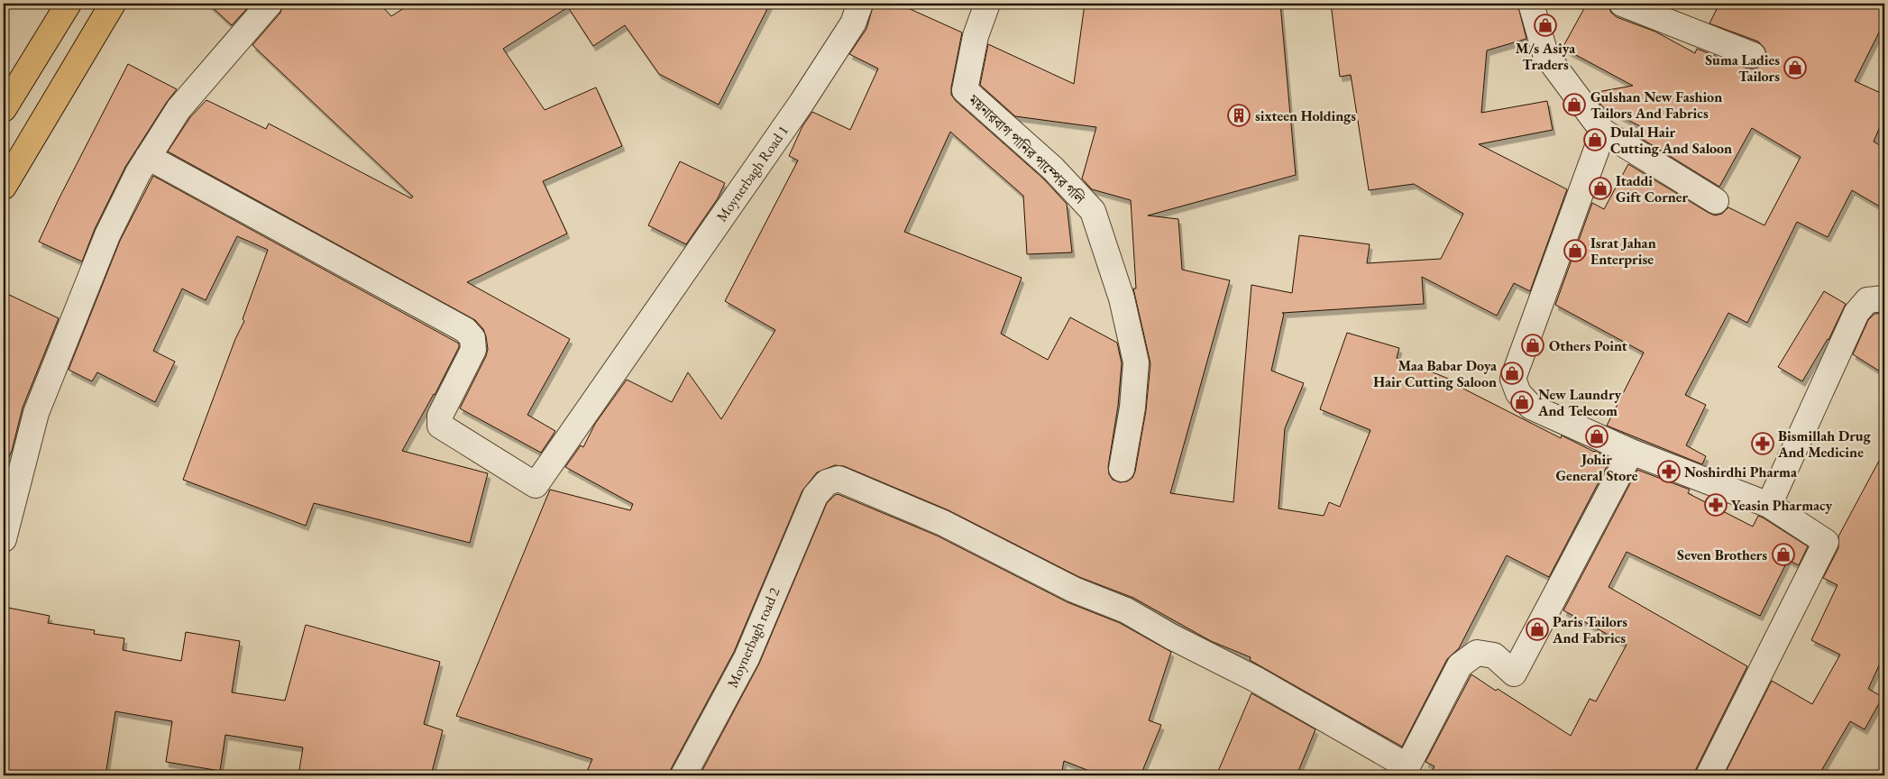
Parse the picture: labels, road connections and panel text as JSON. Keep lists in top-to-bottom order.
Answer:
{
  "streets": {
    "street": ["ময়নারবাগ পানির পাম্পের গলি", "Moynerbagh Road 1", "Moynerbagh road 2"]
  },
  "places": {
    "shop": [
      "M/s Asiya Traders",
      "Suma Ladies Tailors",
      "Gulshan New Fashion Tailors And Fabrics",
      "Dulal Hair Cutting And Saloon",
      "Itaddi Gift Corner",
      "Israt Jahan Enterprise",
      "Others Point",
      "Maa Babar Doya Hair Cutting Saloon",
      "New Laundry And Telecom",
      "Johir General Store",
      "Seven Brothers",
      "Paris Tailors And Fabrics"
    ],
    "building": ["sixteen Holdings"],
    "pharmacy": ["Bismillah Drug And Medicine", "Noshirdhi Pharma", "Yeasin Pharmacy"]
  }
}
